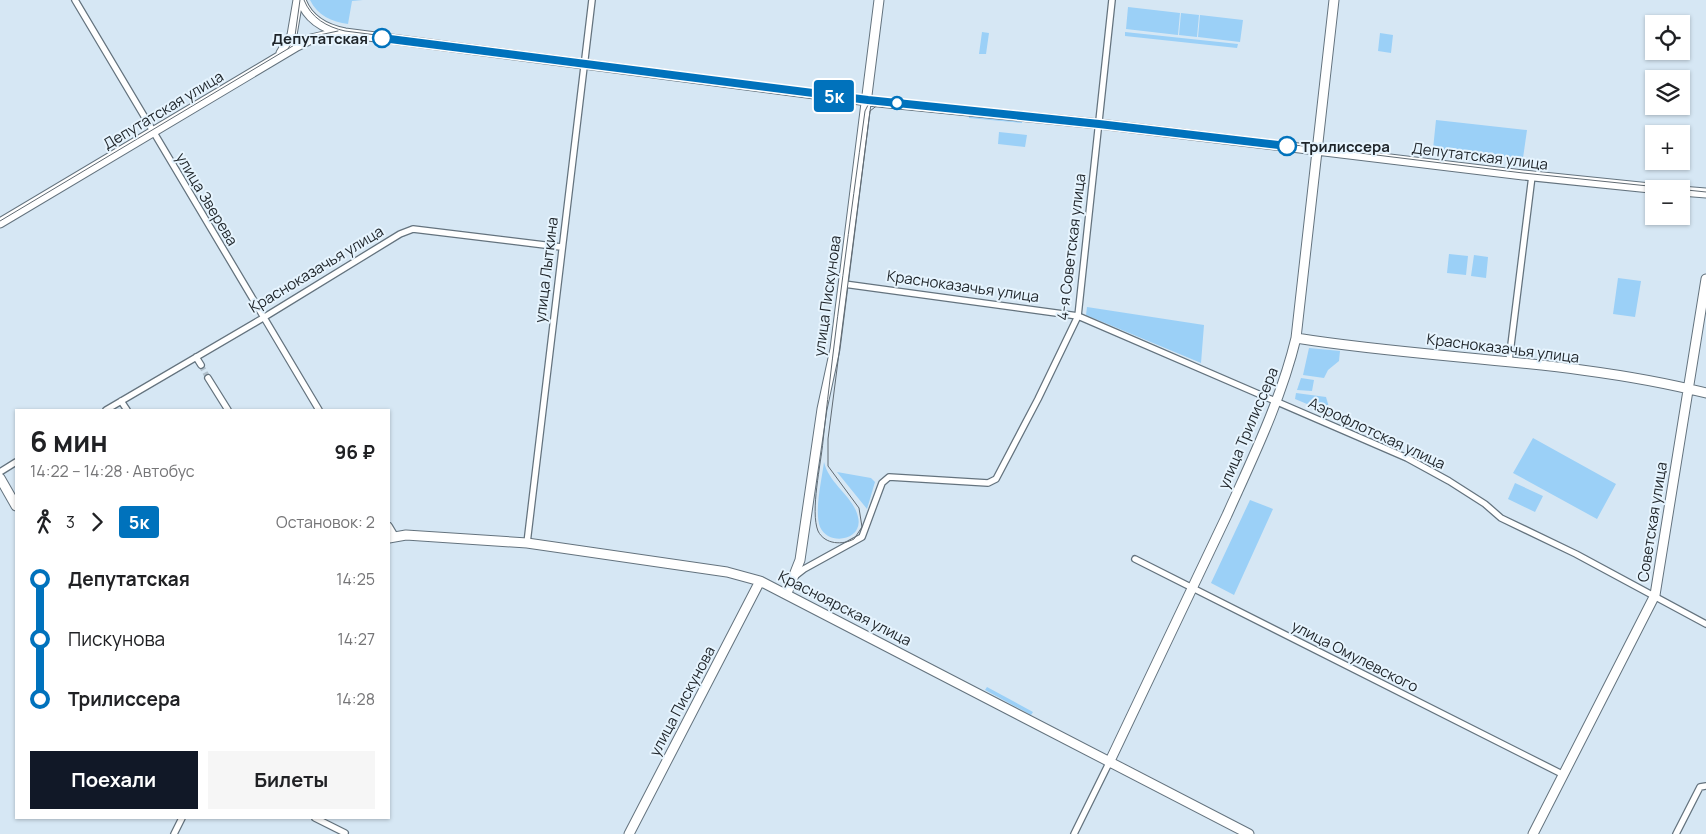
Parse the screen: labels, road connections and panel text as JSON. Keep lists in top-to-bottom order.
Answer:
{
  "streets": {
    "street": [
      "Депутатская улица",
      "улица Зверева",
      "4-я Советская улица",
      "Красноказачья улица",
      "улица Лыткина",
      "улица Пискунова",
      "улица Трилиссера",
      "Аэрофлотская улица",
      "Советская улица",
      "Красноярская улица",
      "улица Омулевского"
    ]
  },
  "crossings": [
    ["Депутатская улица", "улица Зверева"],
    ["Депутатская улица", "4-я Советская улица"],
    ["Депутатская улица", "улица Лыткина"],
    ["Депутатская улица", "улица Пискунова"],
    ["Депутатская улица", "улица Трилиссера"],
    ["улица Зверева", "Красноказачья улица"],
    ["4-я Советская улица", "Красноказачья улица"],
    ["4-я Советская улица", "улица Пискунова"],
    ["4-я Советская улица", "Аэрофлотская улица"],
    ["Красноказачья улица", "улица Лыткина"],
    ["Красноказачья улица", "улица Пискунова"],
    ["Красноказачья улица", "улица Трилиссера"],
    ["Красноказачья улица", "Аэрофлотская улица"],
    ["Красноказачья улица", "Советская улица"],
    ["улица Лыткина", "Красноярская улица"],
    ["улица Пискунова", "Красноярская улица"],
    ["улица Трилиссера", "Аэрофлотская улица"],
    ["улица Трилиссера", "Красноярская улица"],
    ["улица Трилиссера", "улица Омулевского"],
    ["Аэрофлотская улица", "Советская улица"],
    ["Советская улица", "улица Омулевского"]
  ],
  "places": ["Депутатская", "Трилиссера"],
  "lines": ["bus line 5к"],
  "page": {
    "on_map": "5к",
    "map_buttons": ["+", "−"],
    "heading": ["6 мин", "14:22 – 14:28 · Автобус", "96 ₽"],
    "legs": ["3", "5к", "Остановок: 2"],
    "list": [
      {
        "name": "Депутатская",
        "value": "14:25"
      },
      {
        "name": "Пискунова",
        "value": "14:27"
      },
      {
        "name": "Трилиссера",
        "value": "14:28"
      }
    ],
    "buttons": ["Поехали", "Билеты"]
  }
}
